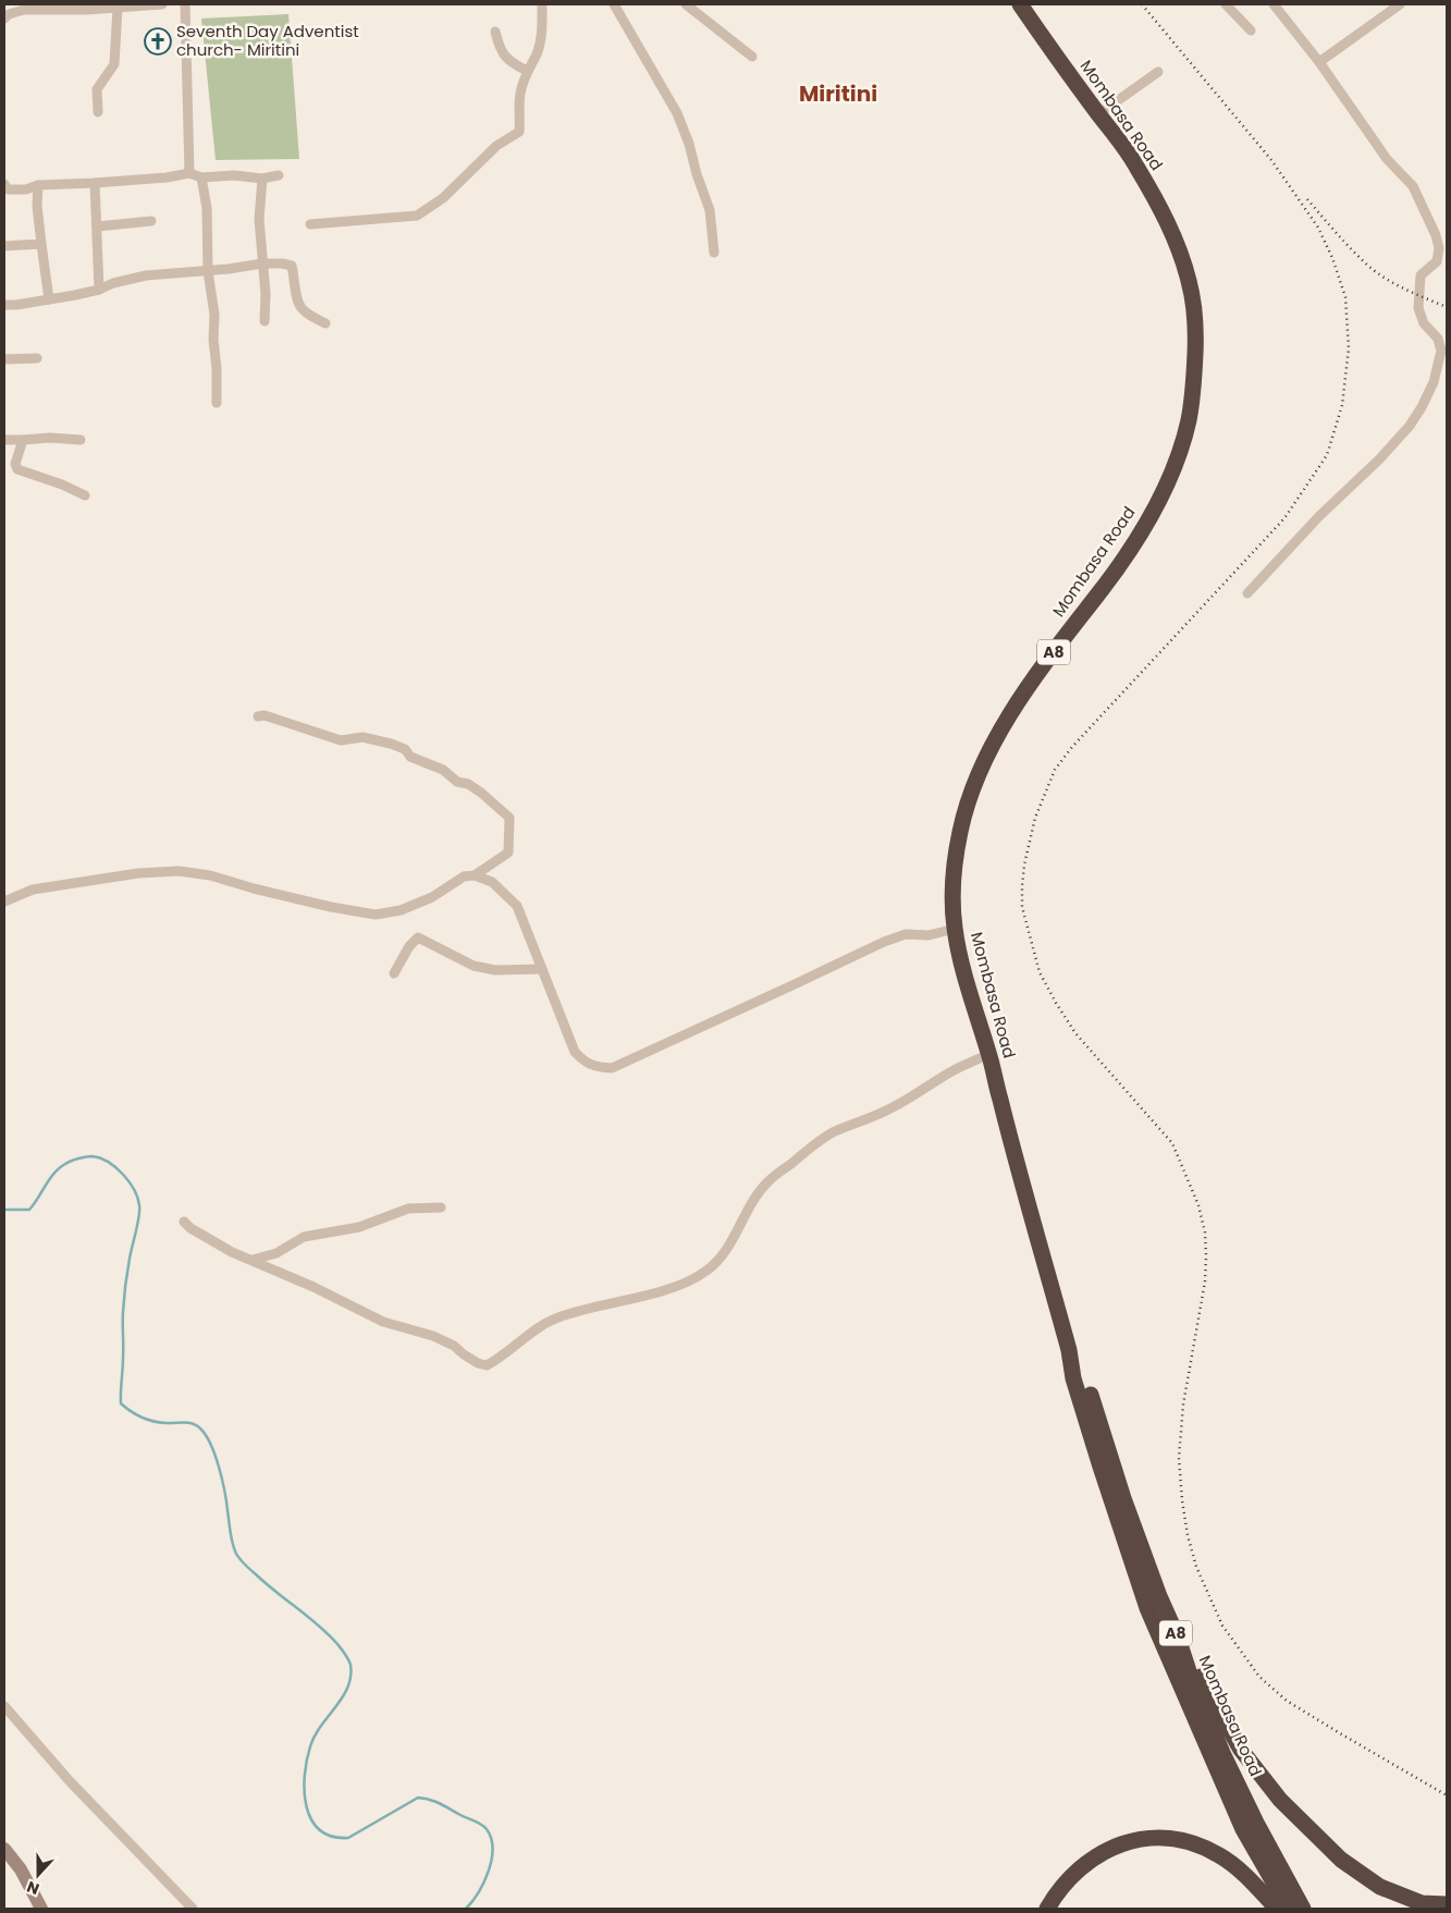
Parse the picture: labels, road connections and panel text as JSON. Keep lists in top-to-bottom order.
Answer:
{
  "streets": {
    "highway": ["Mombasa Road", "A8"]
  },
  "districts": ["Miritini"],
  "places": {
    "church": ["Seventh Day Adventist church- Miritini"]
  },
  "north": "bottom"
}
